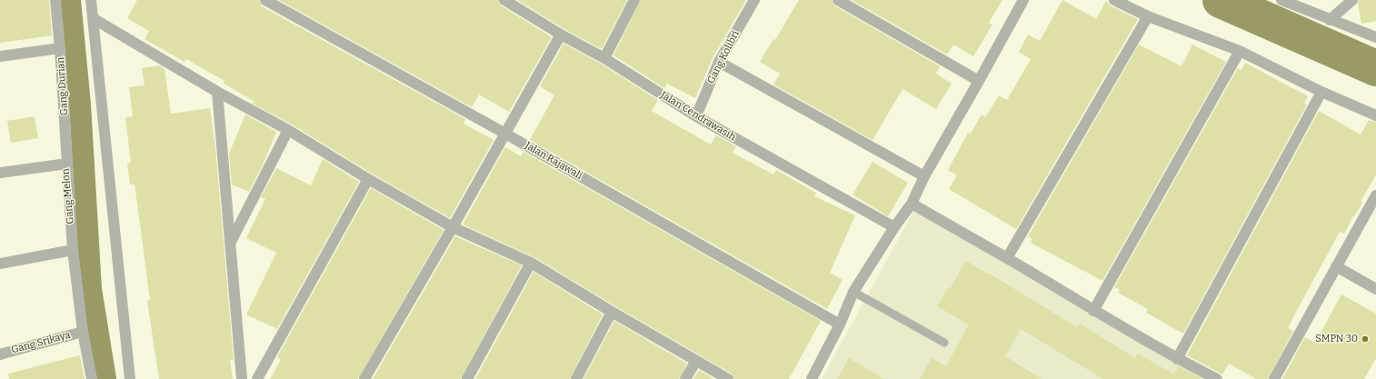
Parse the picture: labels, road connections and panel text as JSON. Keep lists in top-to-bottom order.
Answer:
{
  "streets": {
    "street": [
      "Gang Kolibri",
      "Gang Durian",
      "Jalan Cendrawasih",
      "Jalan Rajawali",
      "Gang Melon",
      "Gang Srikaya"
    ]
  },
  "crossings": [
    ["Gang Kolibri", "Jalan Cendrawasih"],
    ["Gang Durian", "Gang Melon"],
    ["Gang Melon", "Gang Srikaya"]
  ],
  "places": ["SMPN 30"]
}
